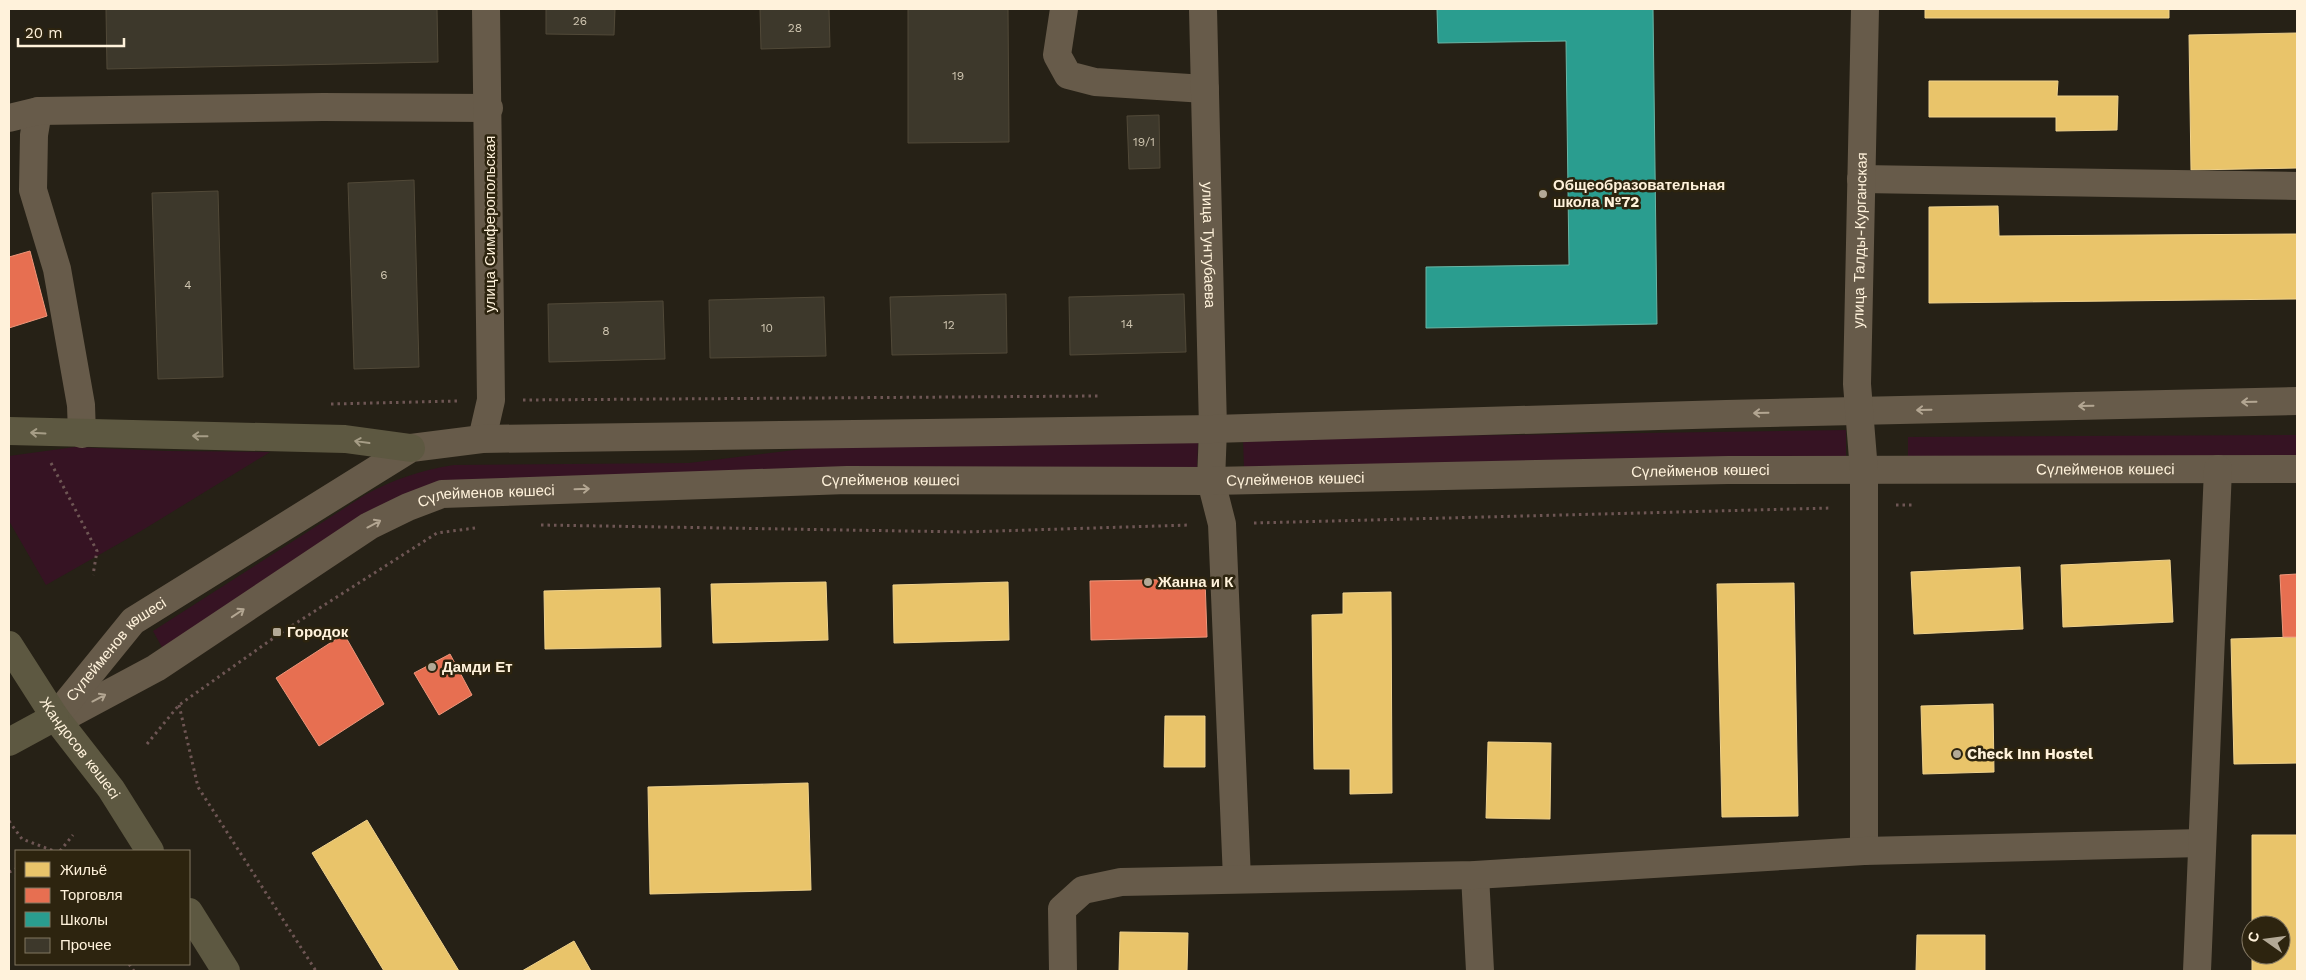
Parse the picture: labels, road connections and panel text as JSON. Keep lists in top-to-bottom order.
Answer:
{
  "streets": {
    "main road": ["Жандосов көшесі"],
    "street": [
      "улица Симферопольская",
      "улица Талды-Курганская",
      "улица Тунтубаева",
      "Сүлейменов көшесі"
    ]
  },
  "crossings": [
    ["улица Симферопольская", "Сүлейменов көшесі"],
    ["улица Талды-Курганская", "Сүлейменов көшесі"],
    ["улица Тунтубаева", "Сүлейменов көшесі"],
    ["Сүлейменов көшесі", "Жандосов көшесі"]
  ],
  "places": {
    "other": [
      "Общеобразовательная школа №72",
      "Жанна и К",
      "Дамди Ет",
      "Check Inn Hostel"
    ],
    "transit": ["Городок"]
  },
  "house_numbers": [
    "26",
    "28",
    "19",
    "19/1",
    "6",
    "4",
    "14",
    "12",
    "10",
    "8"
  ],
  "legend": [
    "Жильё",
    "Торговля",
    "Школы",
    "Прочее"
  ],
  "scale_bar": "20 m",
  "north": "left"
}
